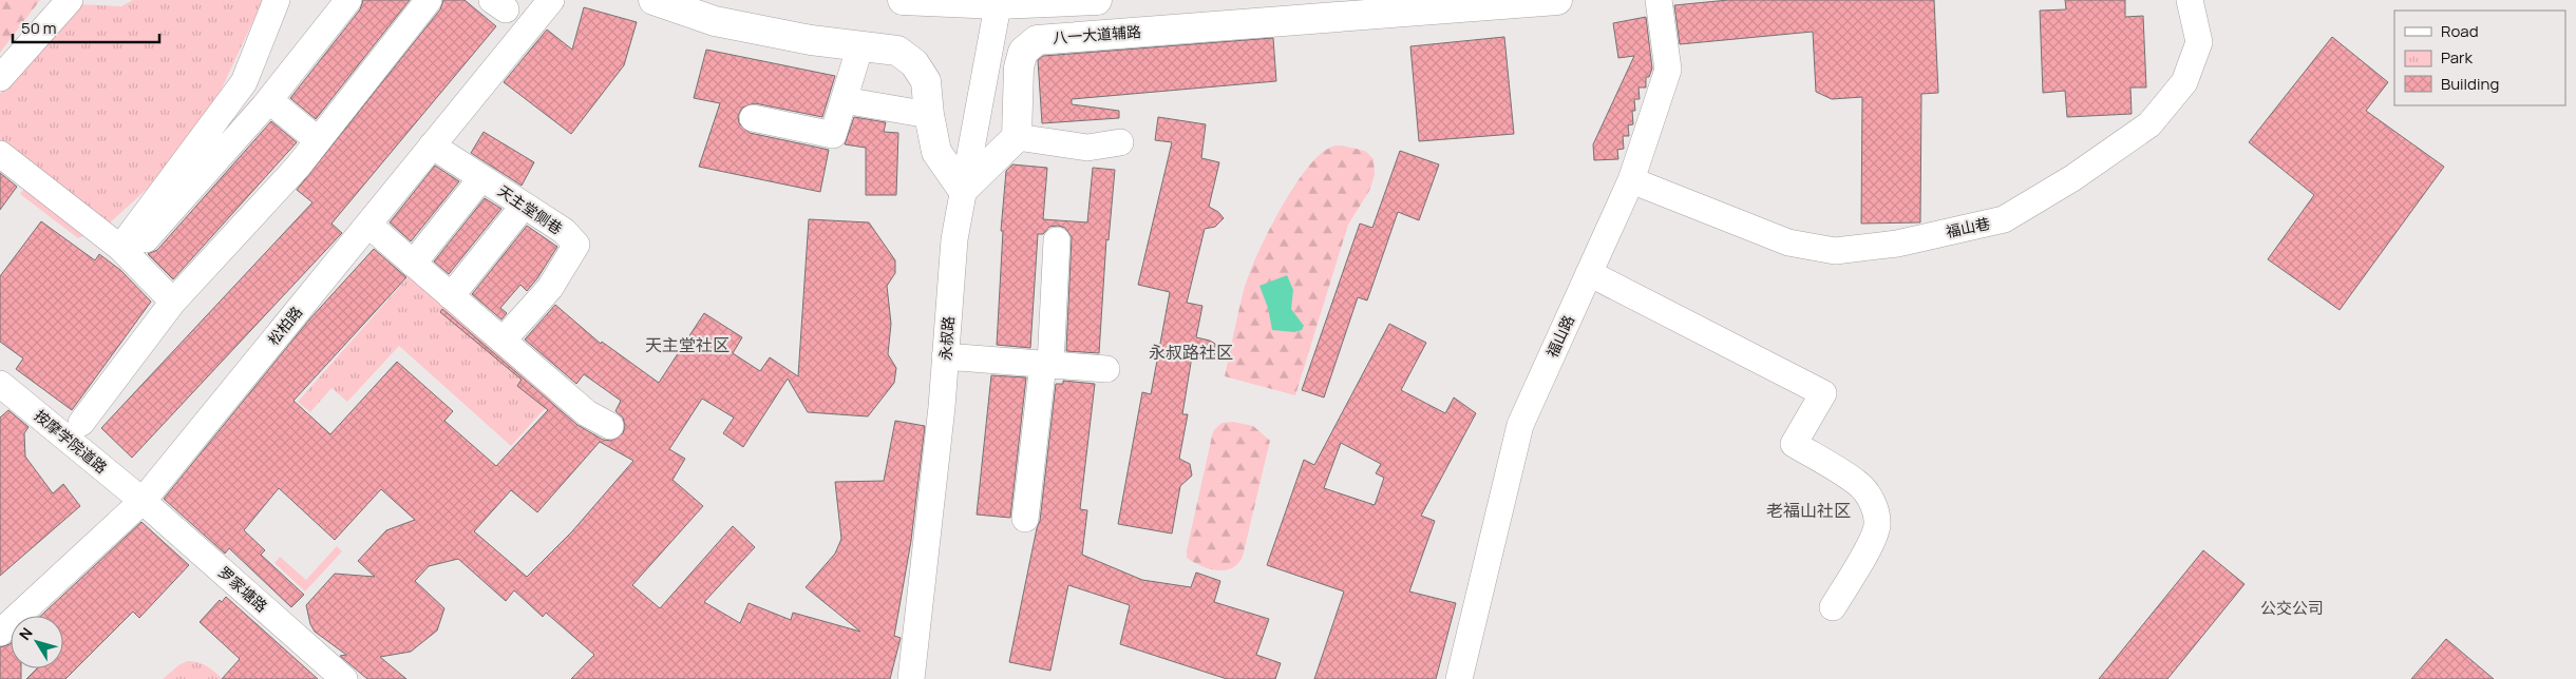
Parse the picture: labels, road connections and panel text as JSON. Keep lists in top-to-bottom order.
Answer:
{
  "streets": {
    "main road": ["八一大道辅路"],
    "street": [
      "天主堂侧巷",
      "福山巷",
      "松柏路",
      "福山路",
      "永叔路",
      "按摩学院道路",
      "罗家塘路"
    ]
  },
  "crossings": [
    ["天主堂侧巷", "松柏路"],
    ["福山巷", "福山路"],
    ["松柏路", "按摩学院道路"],
    ["松柏路", "罗家塘路"],
    ["按摩学院道路", "罗家塘路"]
  ],
  "districts": [
    "天主堂社区",
    "永叔路社区",
    "老福山社区",
    "公交公司"
  ],
  "legend": ["Road", "Park", "Building"],
  "scale_bar": "50 m",
  "north": "top left"
}
